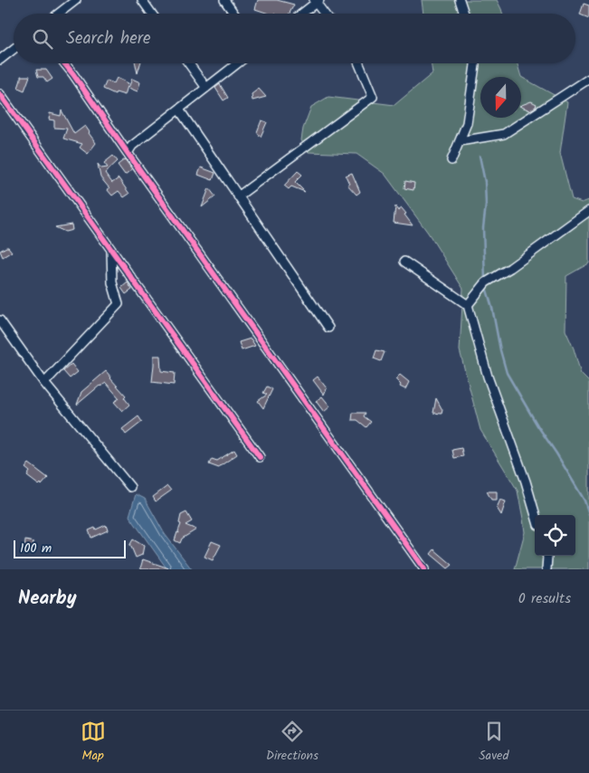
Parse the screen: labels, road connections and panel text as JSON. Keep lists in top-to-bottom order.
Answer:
{
  "scale_bar": "100 m",
  "north": "bottom",
  "page": {
    "search": "Search here",
    "scale": "100 m",
    "heading": ["Nearby", "0 results"],
    "nav": ["Map", "Directions", "Saved"]
  }
}
